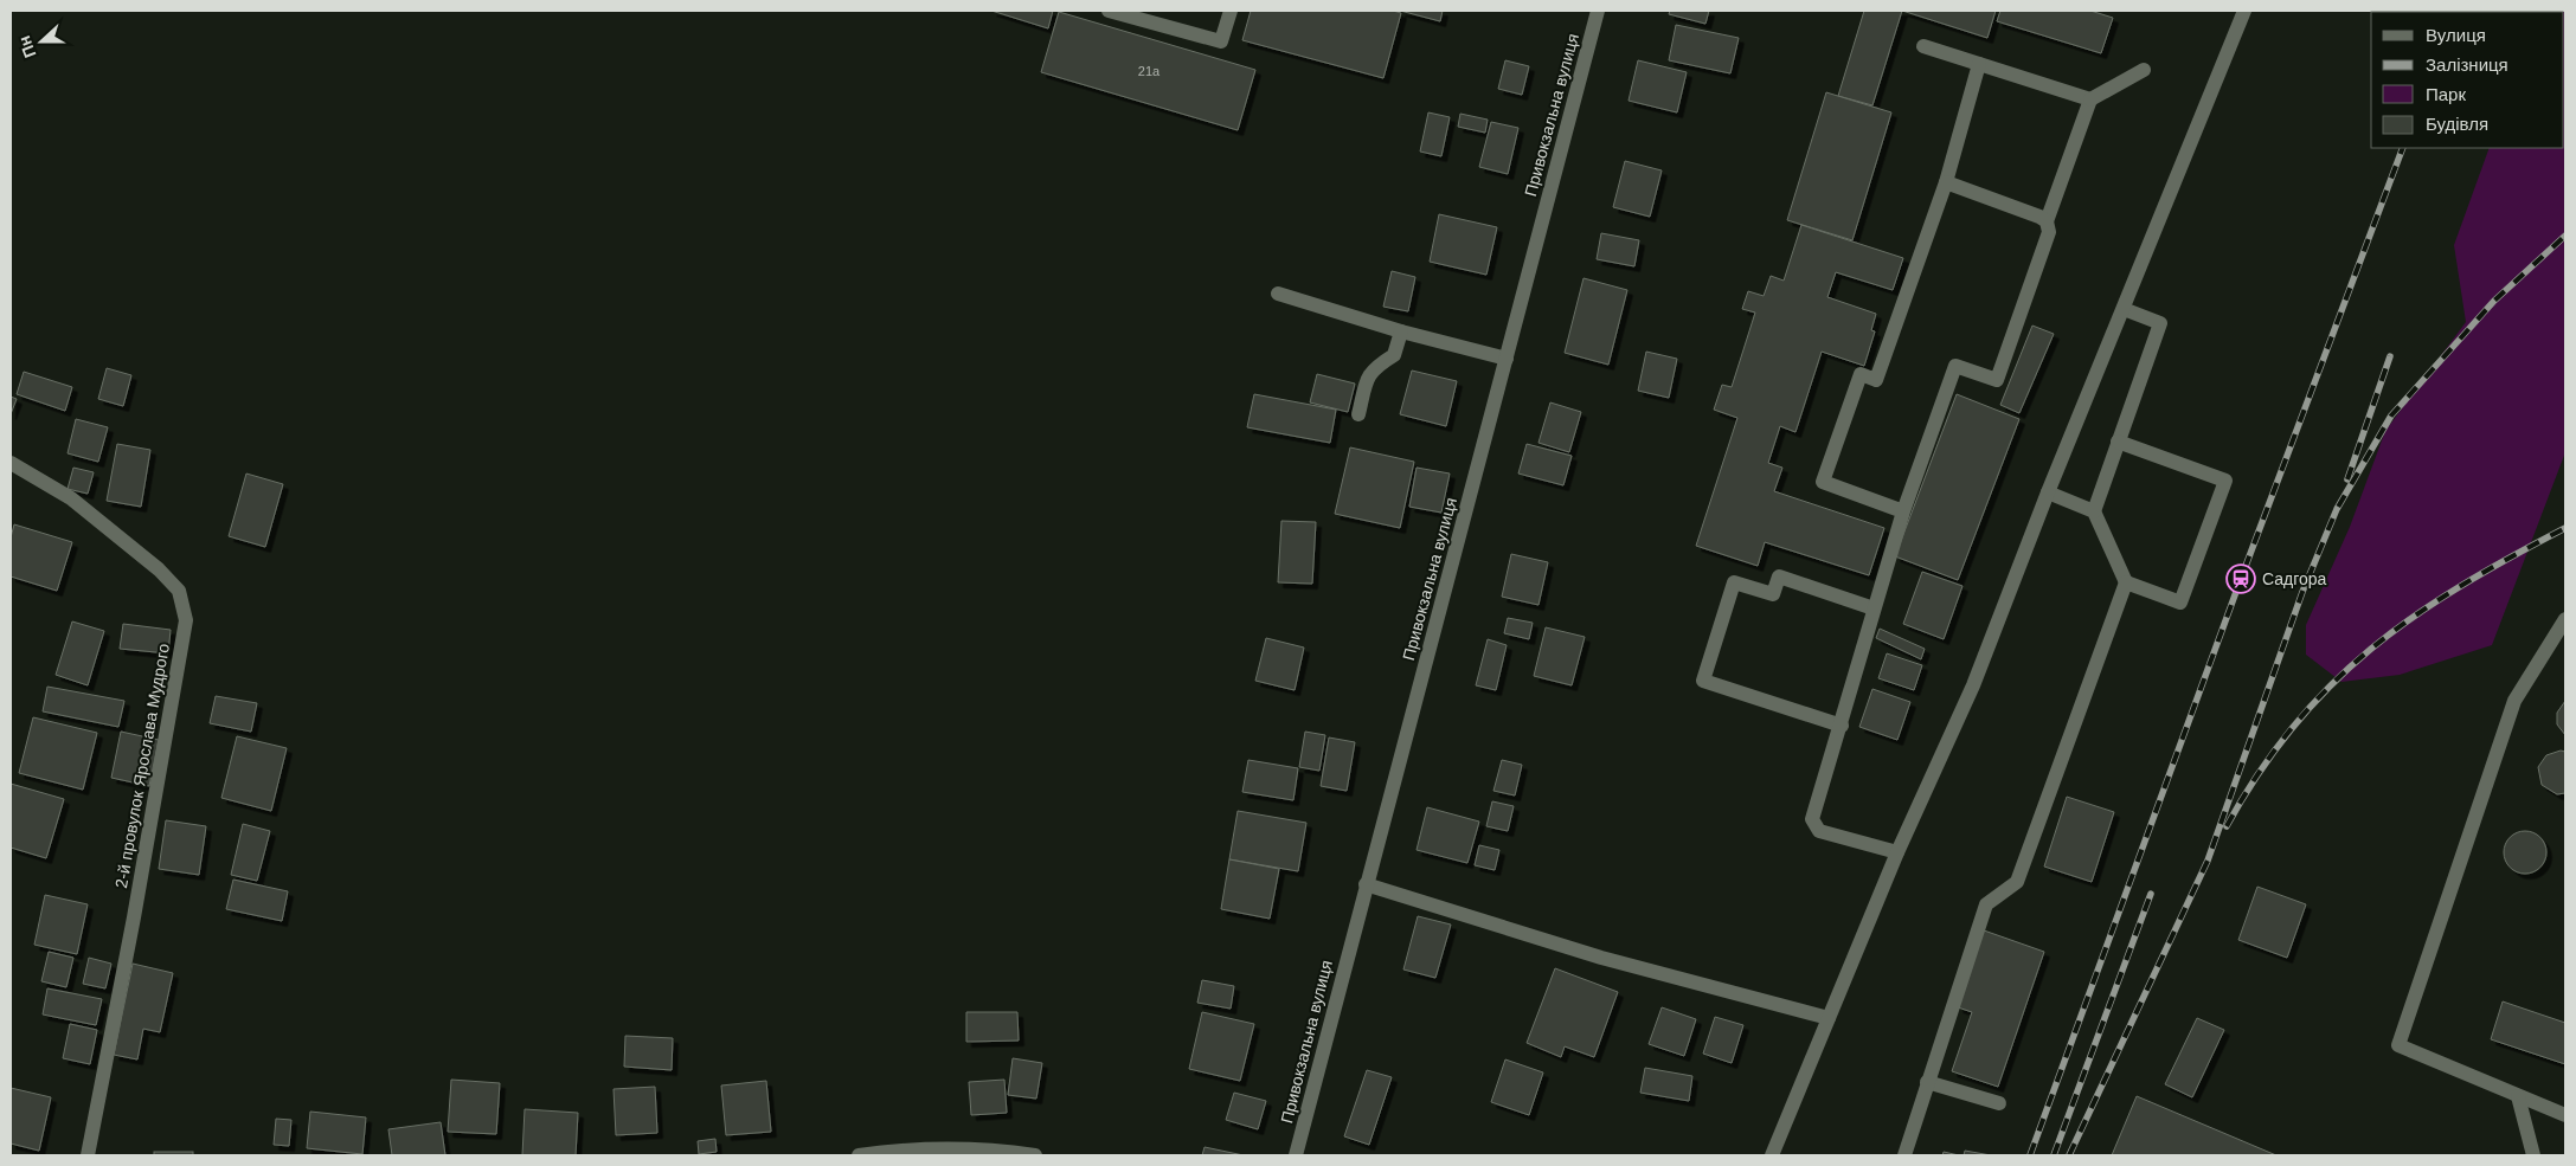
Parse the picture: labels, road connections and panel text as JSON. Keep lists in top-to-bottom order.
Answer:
{
  "streets": {
    "street": ["Привокзальна вулиця", "2-й провулок Ярослава Мудрого"]
  },
  "places": {
    "station": ["Садгора"]
  },
  "house_numbers": ["21а"],
  "legend": [
    "Вулиця",
    "Залізниця",
    "Парк",
    "Будівля"
  ],
  "north": "left"
}
